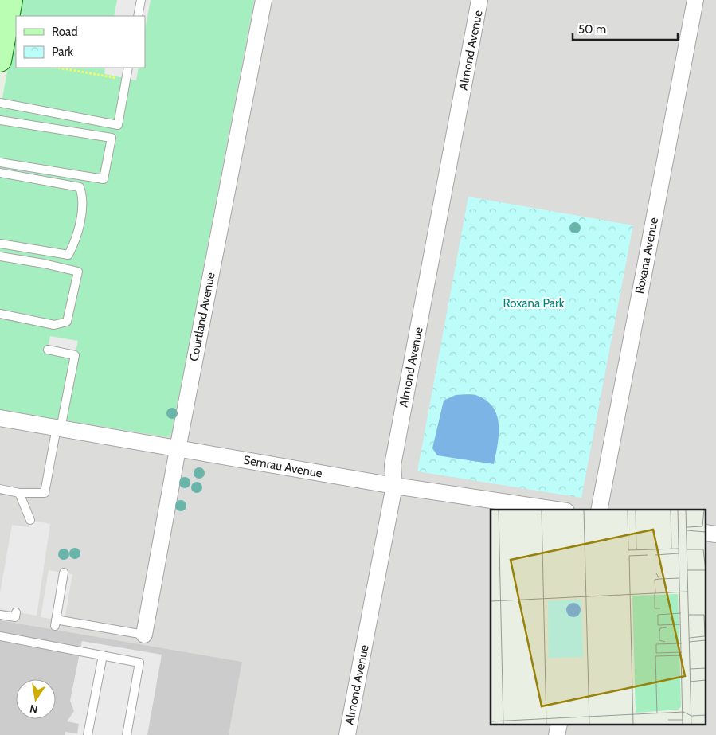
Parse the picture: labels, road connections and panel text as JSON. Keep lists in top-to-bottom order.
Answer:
{
  "streets": {
    "street": [
      "Almond Avenue",
      "Roxana Avenue",
      "Courtland Avenue",
      "Semrau Avenue"
    ]
  },
  "crossings": [
    ["Almond Avenue", "Semrau Avenue"],
    ["Courtland Avenue", "Semrau Avenue"]
  ],
  "parks": ["Roxana Park"],
  "legend": ["Road", "Park"],
  "scale_bar": "50 m",
  "north": "bottom"
}
